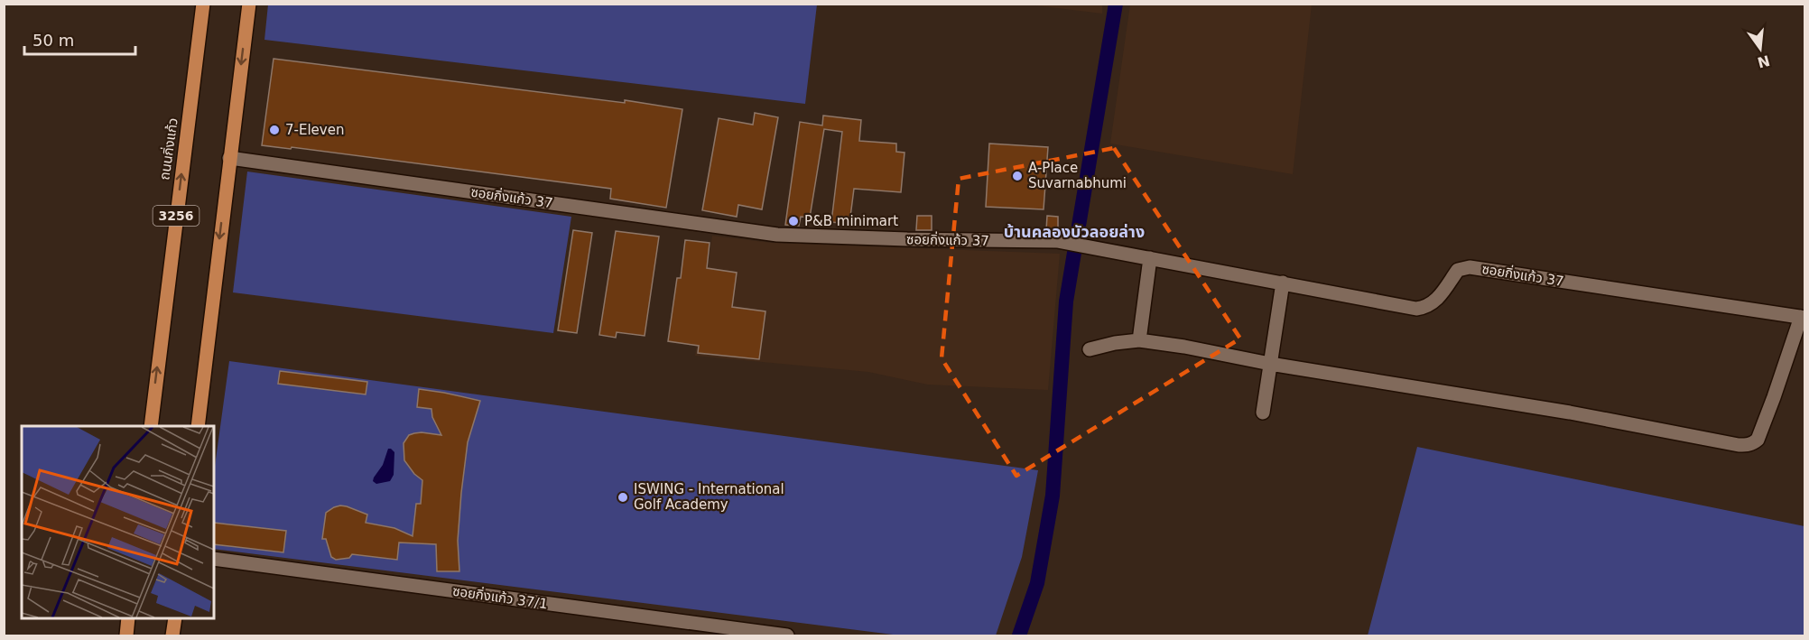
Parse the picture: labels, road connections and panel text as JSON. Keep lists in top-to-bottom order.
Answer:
{
  "streets": {
    "main road": ["ถนนกิ่งแก้ว", "3256"],
    "street": ["ซอยกิ่งแก้ว 37", "ซอยกิ่งแก้ว 37/1"]
  },
  "districts": ["บ้านคลองบัวลอยล่าง"],
  "places": [
    "7-Eleven",
    "A-Place Suvarnabhumi",
    "P&B minimart",
    "ISWING - International Golf Academy"
  ],
  "scale_bar": "50 m",
  "north": "bottom"
}
